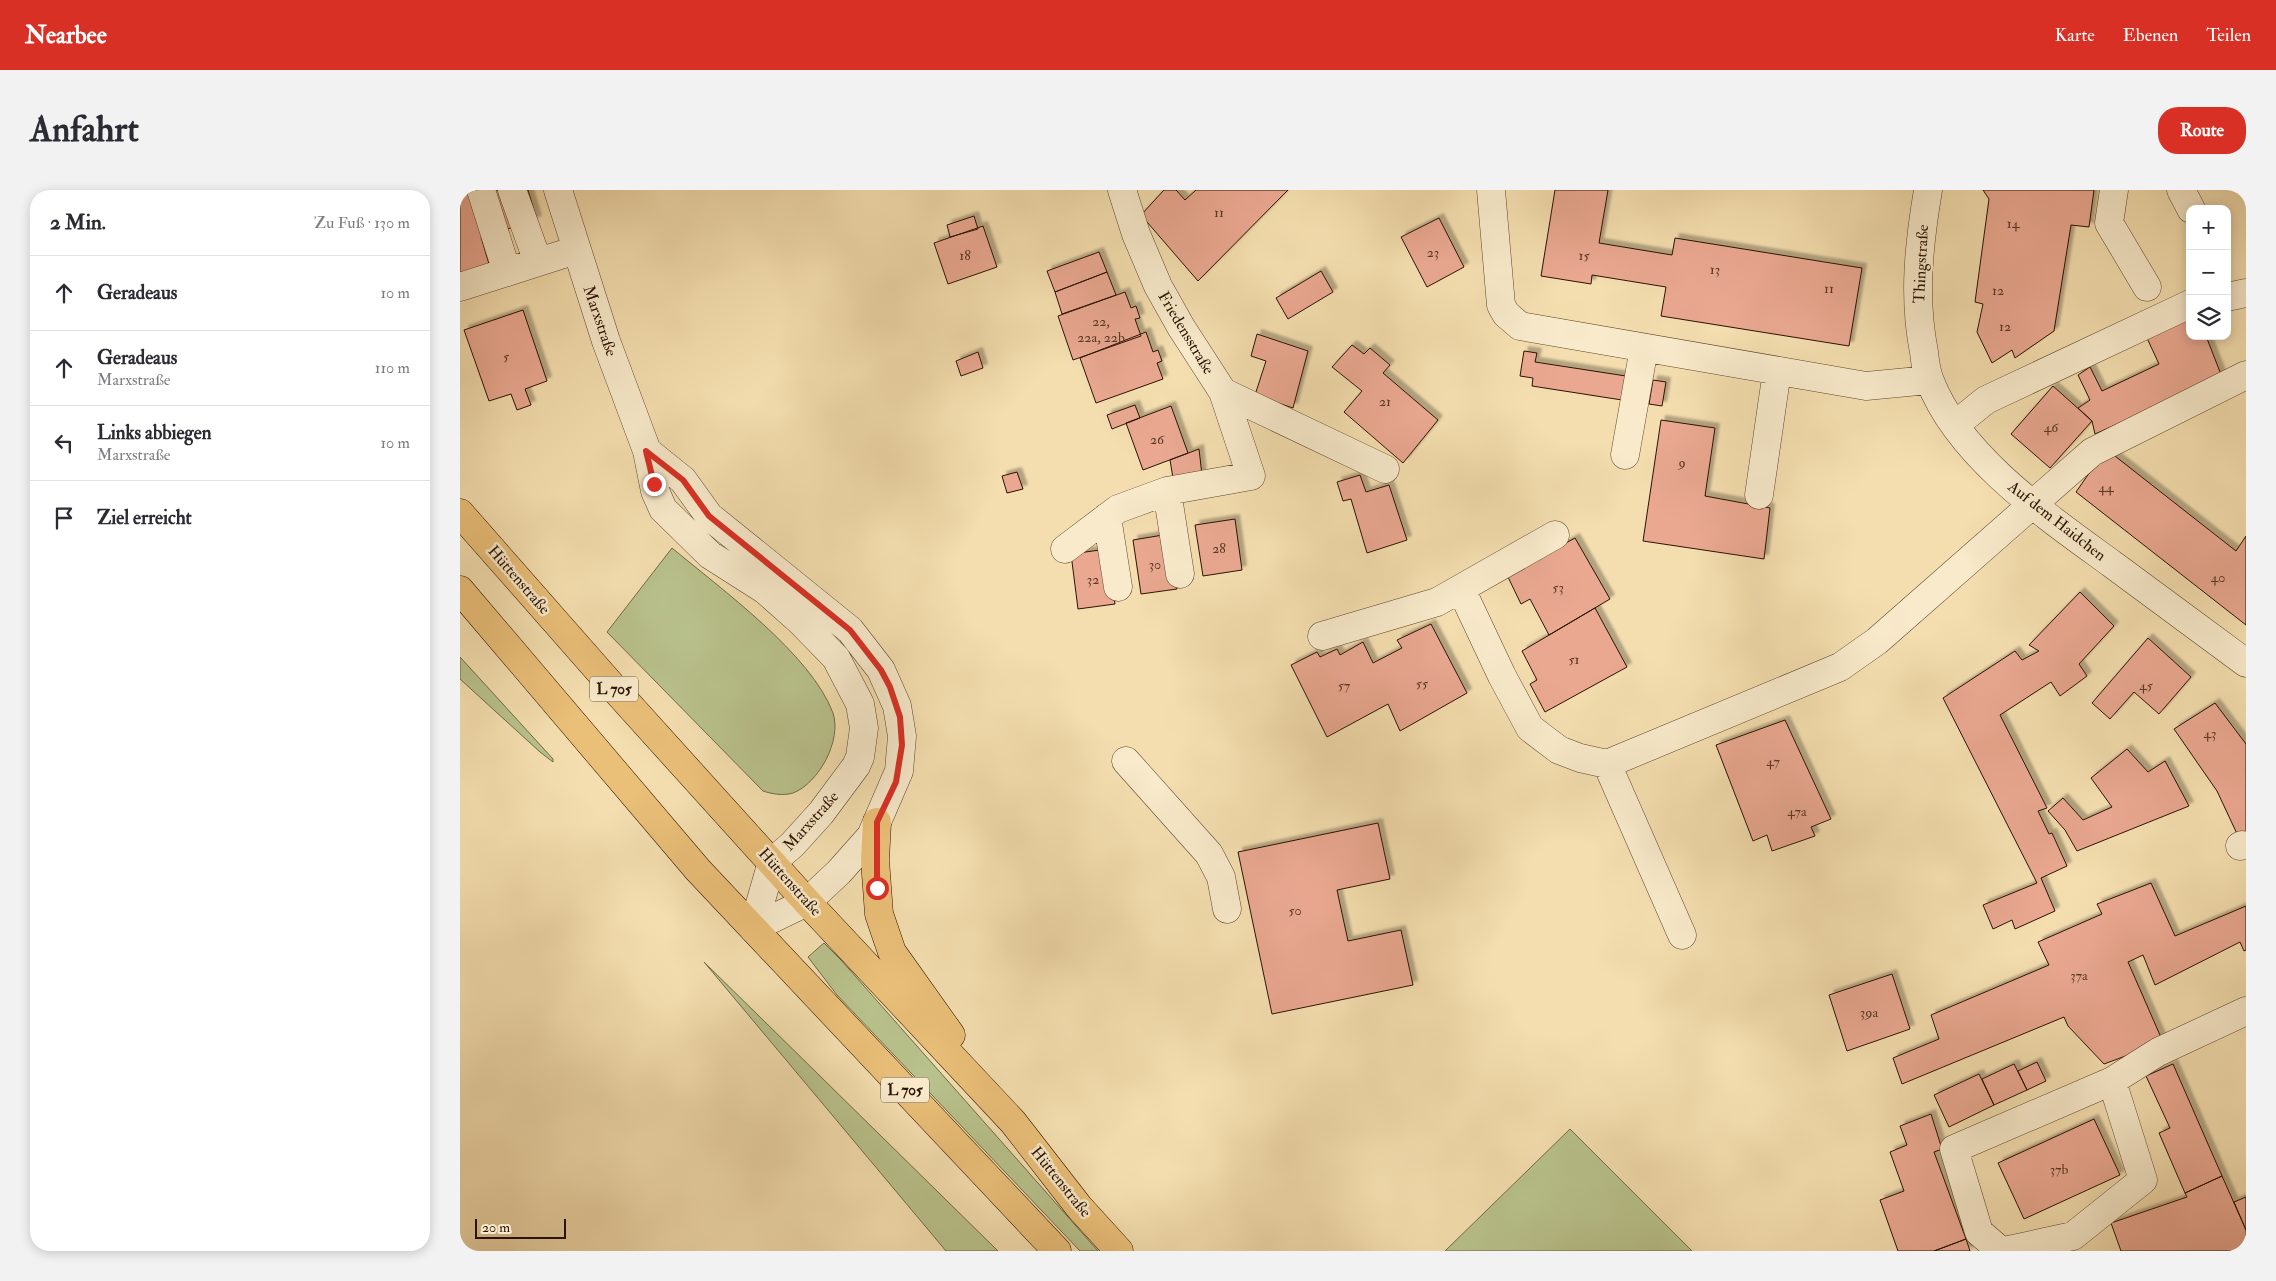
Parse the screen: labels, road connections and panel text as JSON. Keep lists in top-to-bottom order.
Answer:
{
  "streets": {
    "main road": ["Hüttenstraße", "L 705"],
    "street": [
      "Thingstraße",
      "Marxstraße",
      "Friedensstraße",
      "Auf dem Haidchen"
    ]
  },
  "crossings": [
    ["Thingstraße", "Auf dem Haidchen"],
    ["Marxstraße", "Hüttenstraße"],
    ["Marxstraße", "L 705"],
    ["Hüttenstraße", "L 705"]
  ],
  "house_numbers": [
    "11",
    "14",
    "23",
    "18",
    "15",
    "13",
    "11",
    "12",
    "22, 22a, 22b",
    "12",
    "5",
    "21",
    "46",
    "26",
    "9",
    "44",
    "28",
    "30",
    "40",
    "32",
    "53",
    "51",
    "55",
    "57",
    "45",
    "43",
    "47",
    "47a",
    "50",
    "37a",
    "39a",
    "37b"
  ],
  "scale_bar": "20 m",
  "page": {
    "header": "Nearbee",
    "nav": ["Karte", "Ebenen", "Teilen"],
    "buttons": "Route",
    "title": "Anfahrt",
    "heading": ["2 Min.", "Zu Fuß · 130 m"],
    "map_buttons": ["+", "−"],
    "list": [
      ["Geradeaus", "10 m"],
      ["Geradeaus", "Marxstraße", "110 m"],
      ["Links abbiegen", "Marxstraße", "10 m"],
      "Ziel erreicht"
    ],
    "scale": "20 m"
  }
}
